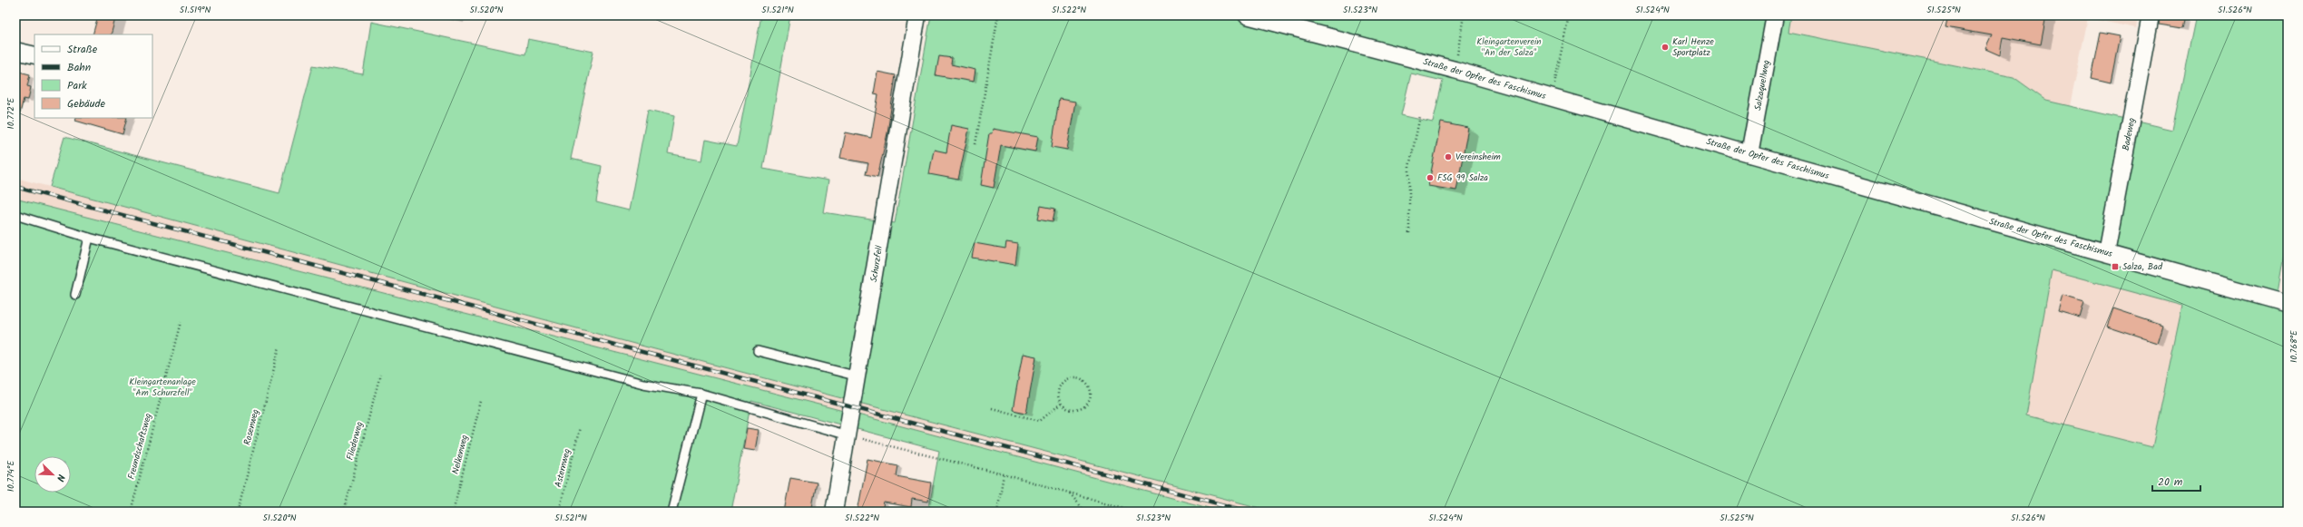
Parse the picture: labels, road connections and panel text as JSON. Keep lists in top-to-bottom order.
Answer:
{
  "streets": {
    "street": [
      "Straße der Opfer des Faschismus",
      "Salzaquellweg",
      "Badeweg",
      "Schurzfell"
    ],
    "path": [
      "Rosenweg",
      "Fliederweg",
      "Freundschaftsweg",
      "Nelkenweg",
      "Asternweg"
    ]
  },
  "crossings": [
    ["Straße der Opfer des Faschismus", "Salzaquellweg"],
    ["Straße der Opfer des Faschismus", "Badeweg"]
  ],
  "parks": ["Kleingartenverein \"An der Salza\"", "Kleingartenanlage \"Am Schurzfell\""],
  "places": {
    "other": ["Karl Henze Sportplatz", "Vereinsheim", "FSG 99 Salza"],
    "transit": ["Salza, Bad"]
  },
  "legend": [
    "Straße",
    "Bahn",
    "Park",
    "Gebäude"
  ],
  "scale_bar": "20 m",
  "north": "bottom right",
  "coordinates": [
    "51.519°N",
    "51.520°N",
    "51.521°N",
    "51.522°N",
    "51.523°N",
    "51.524°N",
    "51.525°N",
    "51.526°N",
    "10.772°E",
    "10.768°E",
    "10.774°E"
  ]
}
